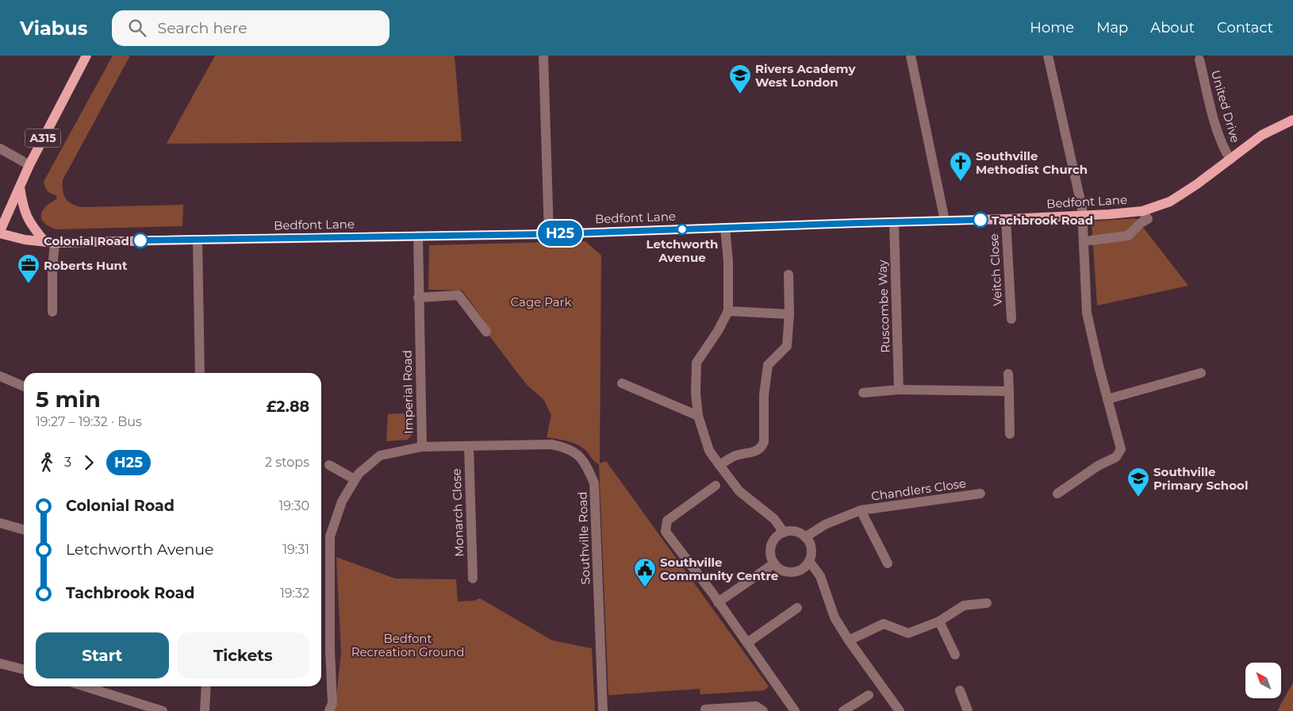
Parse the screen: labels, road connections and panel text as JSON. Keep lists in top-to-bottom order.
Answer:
{
  "streets": {
    "main road": ["A315", "Bedfont Lane"],
    "street": [
      "United Drive",
      "Veitch Close",
      "Ruscombe Way",
      "Imperial Road",
      "Chandlers Close",
      "Monarch Close",
      "Southville Road"
    ]
  },
  "crossings": [
    ["United Drive", "Bedfont Lane"],
    ["A315", "Bedfont Lane"],
    ["Bedfont Lane", "Veitch Close"],
    ["Bedfont Lane", "Ruscombe Way"],
    ["Bedfont Lane", "Imperial Road"],
    ["Imperial Road", "Southville Road"],
    ["Monarch Close", "Southville Road"]
  ],
  "parks": ["Cage Park", "Bedfont Recreation Ground"],
  "places": {
    "school or university": ["Rivers Academy West London", "Southville Primary School"],
    "church": ["Southville Methodist Church"],
    "other": ["Tachbrook Road", "Letchworth Avenue", "Colonial Road"],
    "office": ["Roberts Hunt"],
    "public building": ["Southville Community Centre"]
  },
  "lines": ["bus line H25"],
  "north": "top left",
  "page": {
    "header": "Viabus",
    "search": "Search here",
    "nav": [
      "Home",
      "Map",
      "About",
      "Contact"
    ],
    "on_map": "H25",
    "heading": ["5 min", "19:27 – 19:32 · Bus", "£2.88"],
    "legs": ["3", "H25", "2 stops"],
    "list": [
      {
        "name": "Colonial Road",
        "value": "19:30"
      },
      {
        "name": "Letchworth Avenue",
        "value": "19:31"
      },
      {
        "name": "Tachbrook Road",
        "value": "19:32"
      }
    ],
    "buttons": ["Start", "Tickets"]
  }
}
